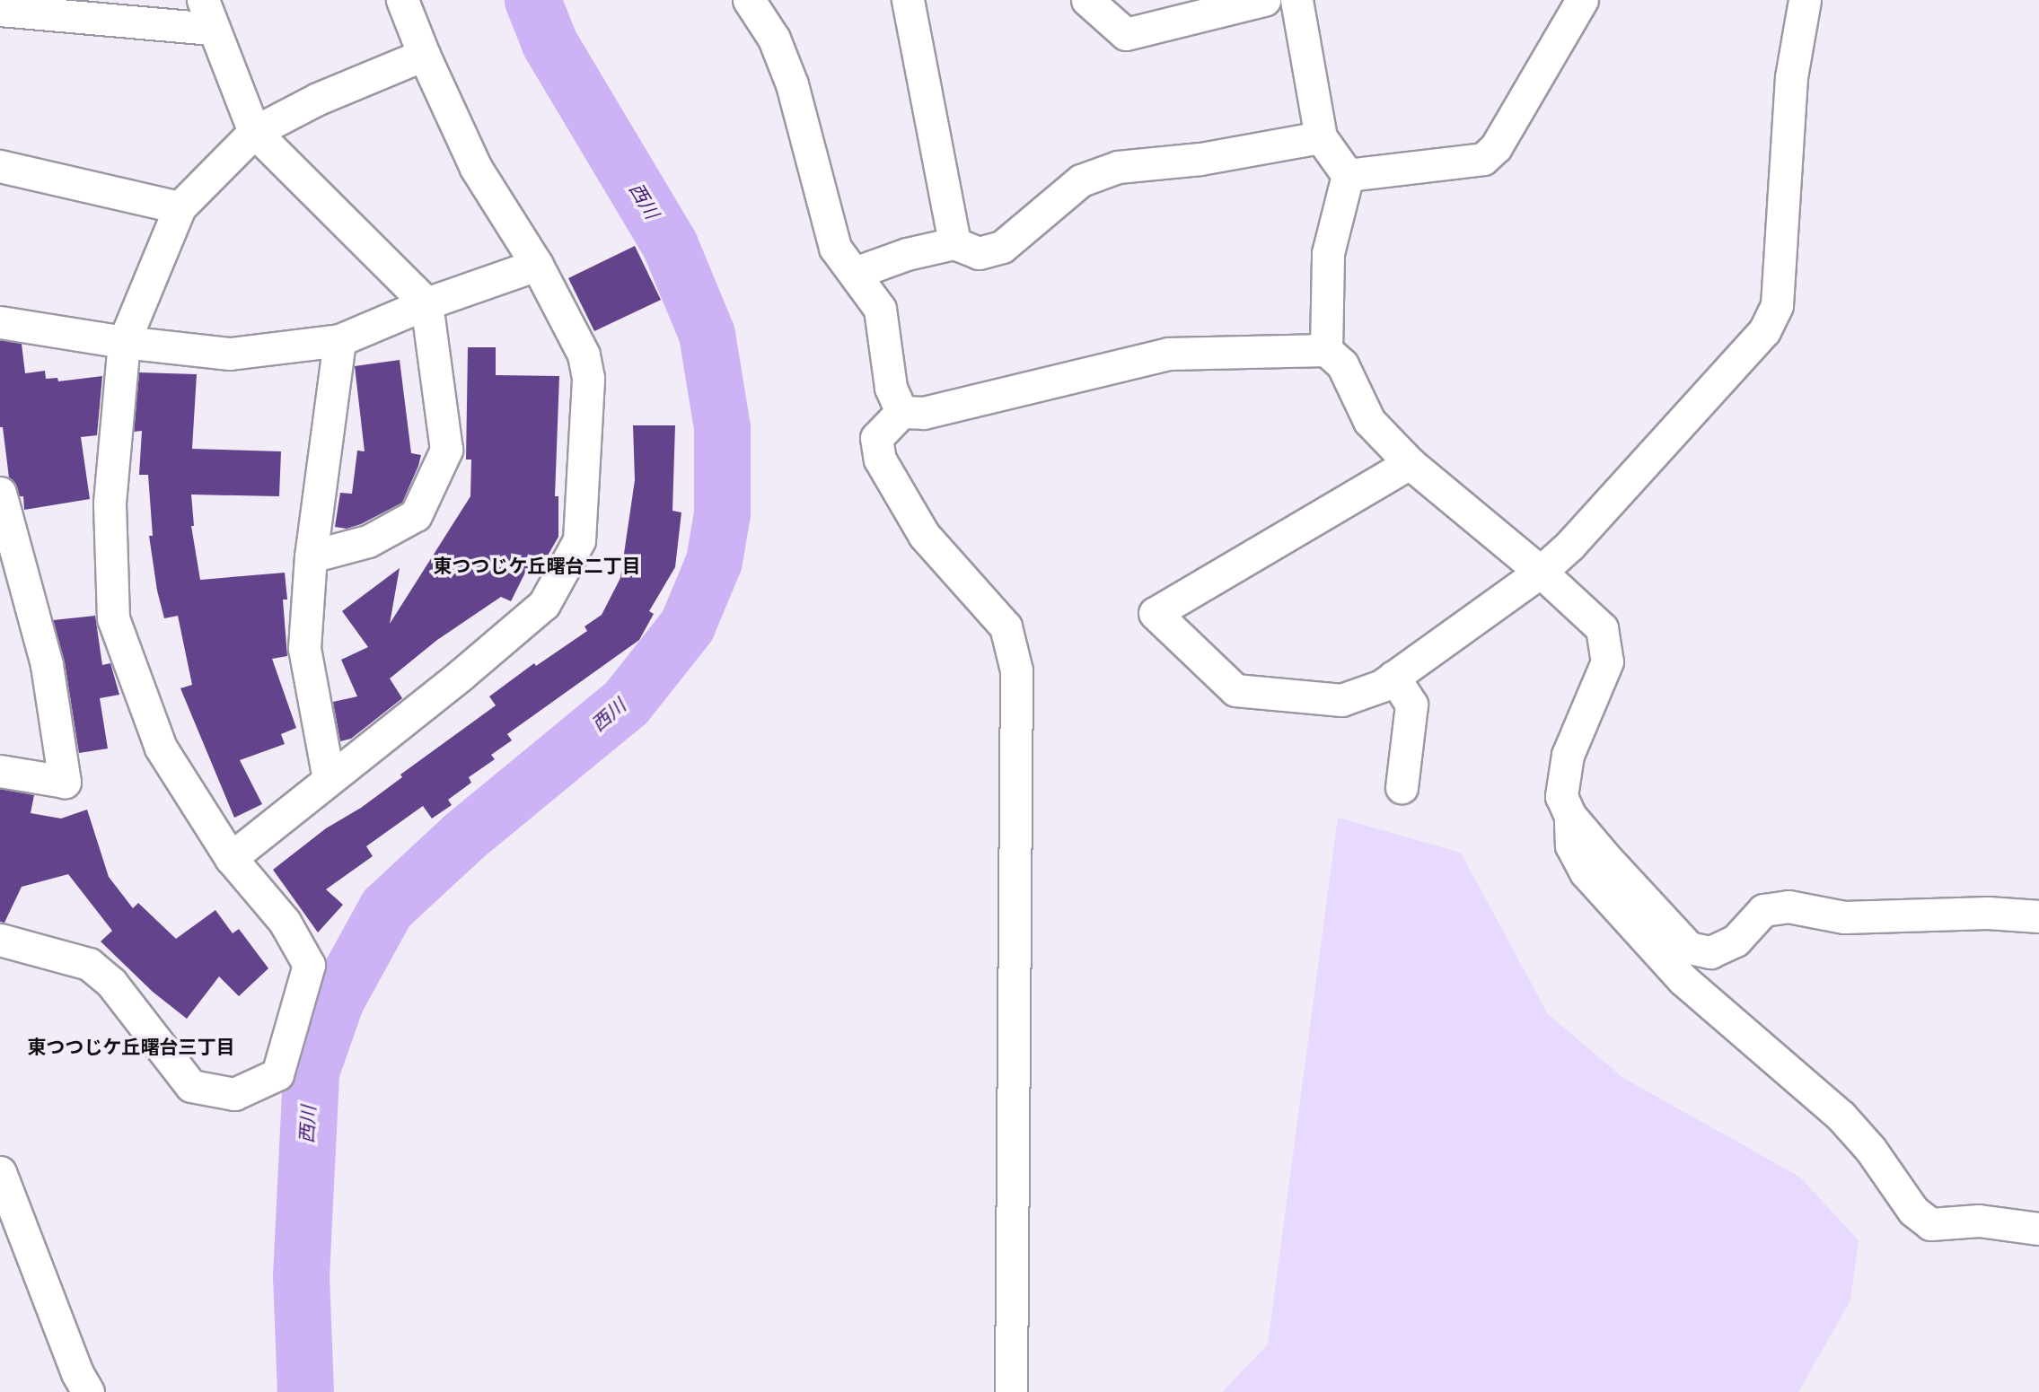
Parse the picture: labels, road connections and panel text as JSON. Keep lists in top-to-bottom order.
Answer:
{
  "districts": ["東つつじケ丘曙台二丁目", "東つつじケ丘曙台三丁目"],
  "water": ["西川"]
}
